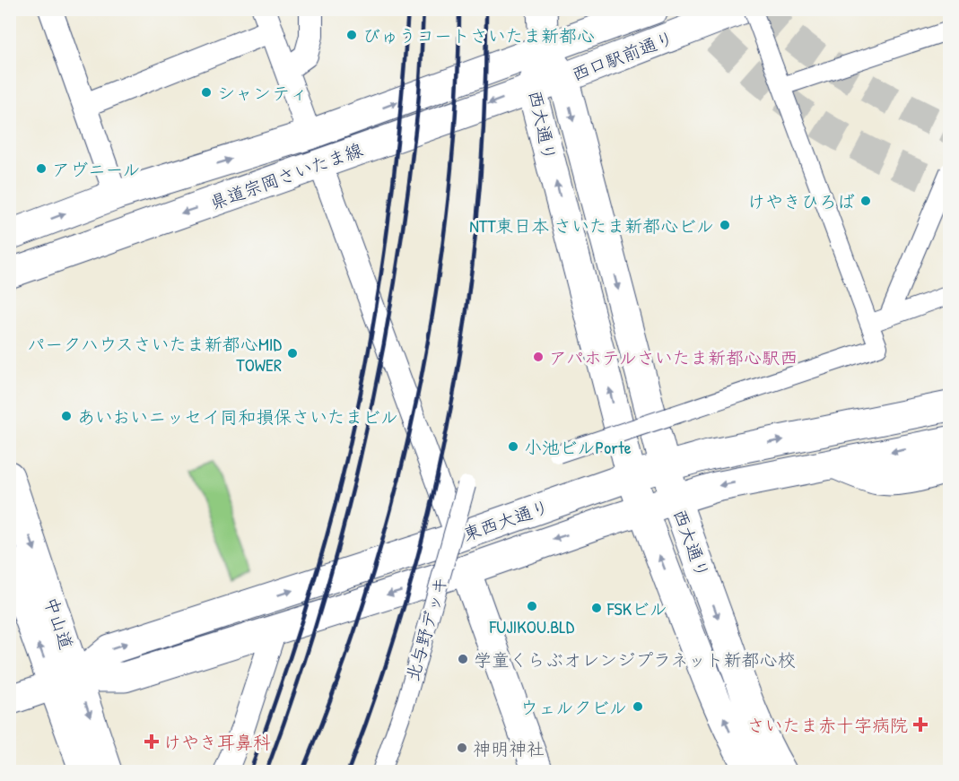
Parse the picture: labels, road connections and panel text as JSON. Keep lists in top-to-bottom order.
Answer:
{
  "streets": {
    "main road": [
      "西口駅前通り",
      "西大通り",
      "県道宗岡さいたま線",
      "東西大通り",
      "中山道"
    ],
    "street": ["北与野デッキ"]
  },
  "crossings": [
    ["西口駅前通り", "西大通り"],
    ["西口駅前通り", "県道宗岡さいたま線"],
    ["西大通り", "県道宗岡さいたま線"],
    ["西大通り", "東西大通り"],
    ["東西大通り", "中山道"]
  ],
  "places": {
    "other": [
      "びゅうコートさいたま新都心",
      "シャンティ",
      "アヴニール",
      "けやきひろば",
      "NTT東日本 さいたま新都心ビル",
      "パークハウスさいたま新都心MID TOWER",
      "アパホテルさいたま新都心駅西",
      "あいおいニッセイ同和損保さいたまビル",
      "小池ビルPorte",
      "FUJIKOU.BLD",
      "FSKビル",
      "学童くらぶオレンジプラネット新都心校",
      "ウェルクビル",
      "神明神社"
    ],
    "health": ["さいたま赤十字病院", "けやき耳鼻科"]
  }
}
